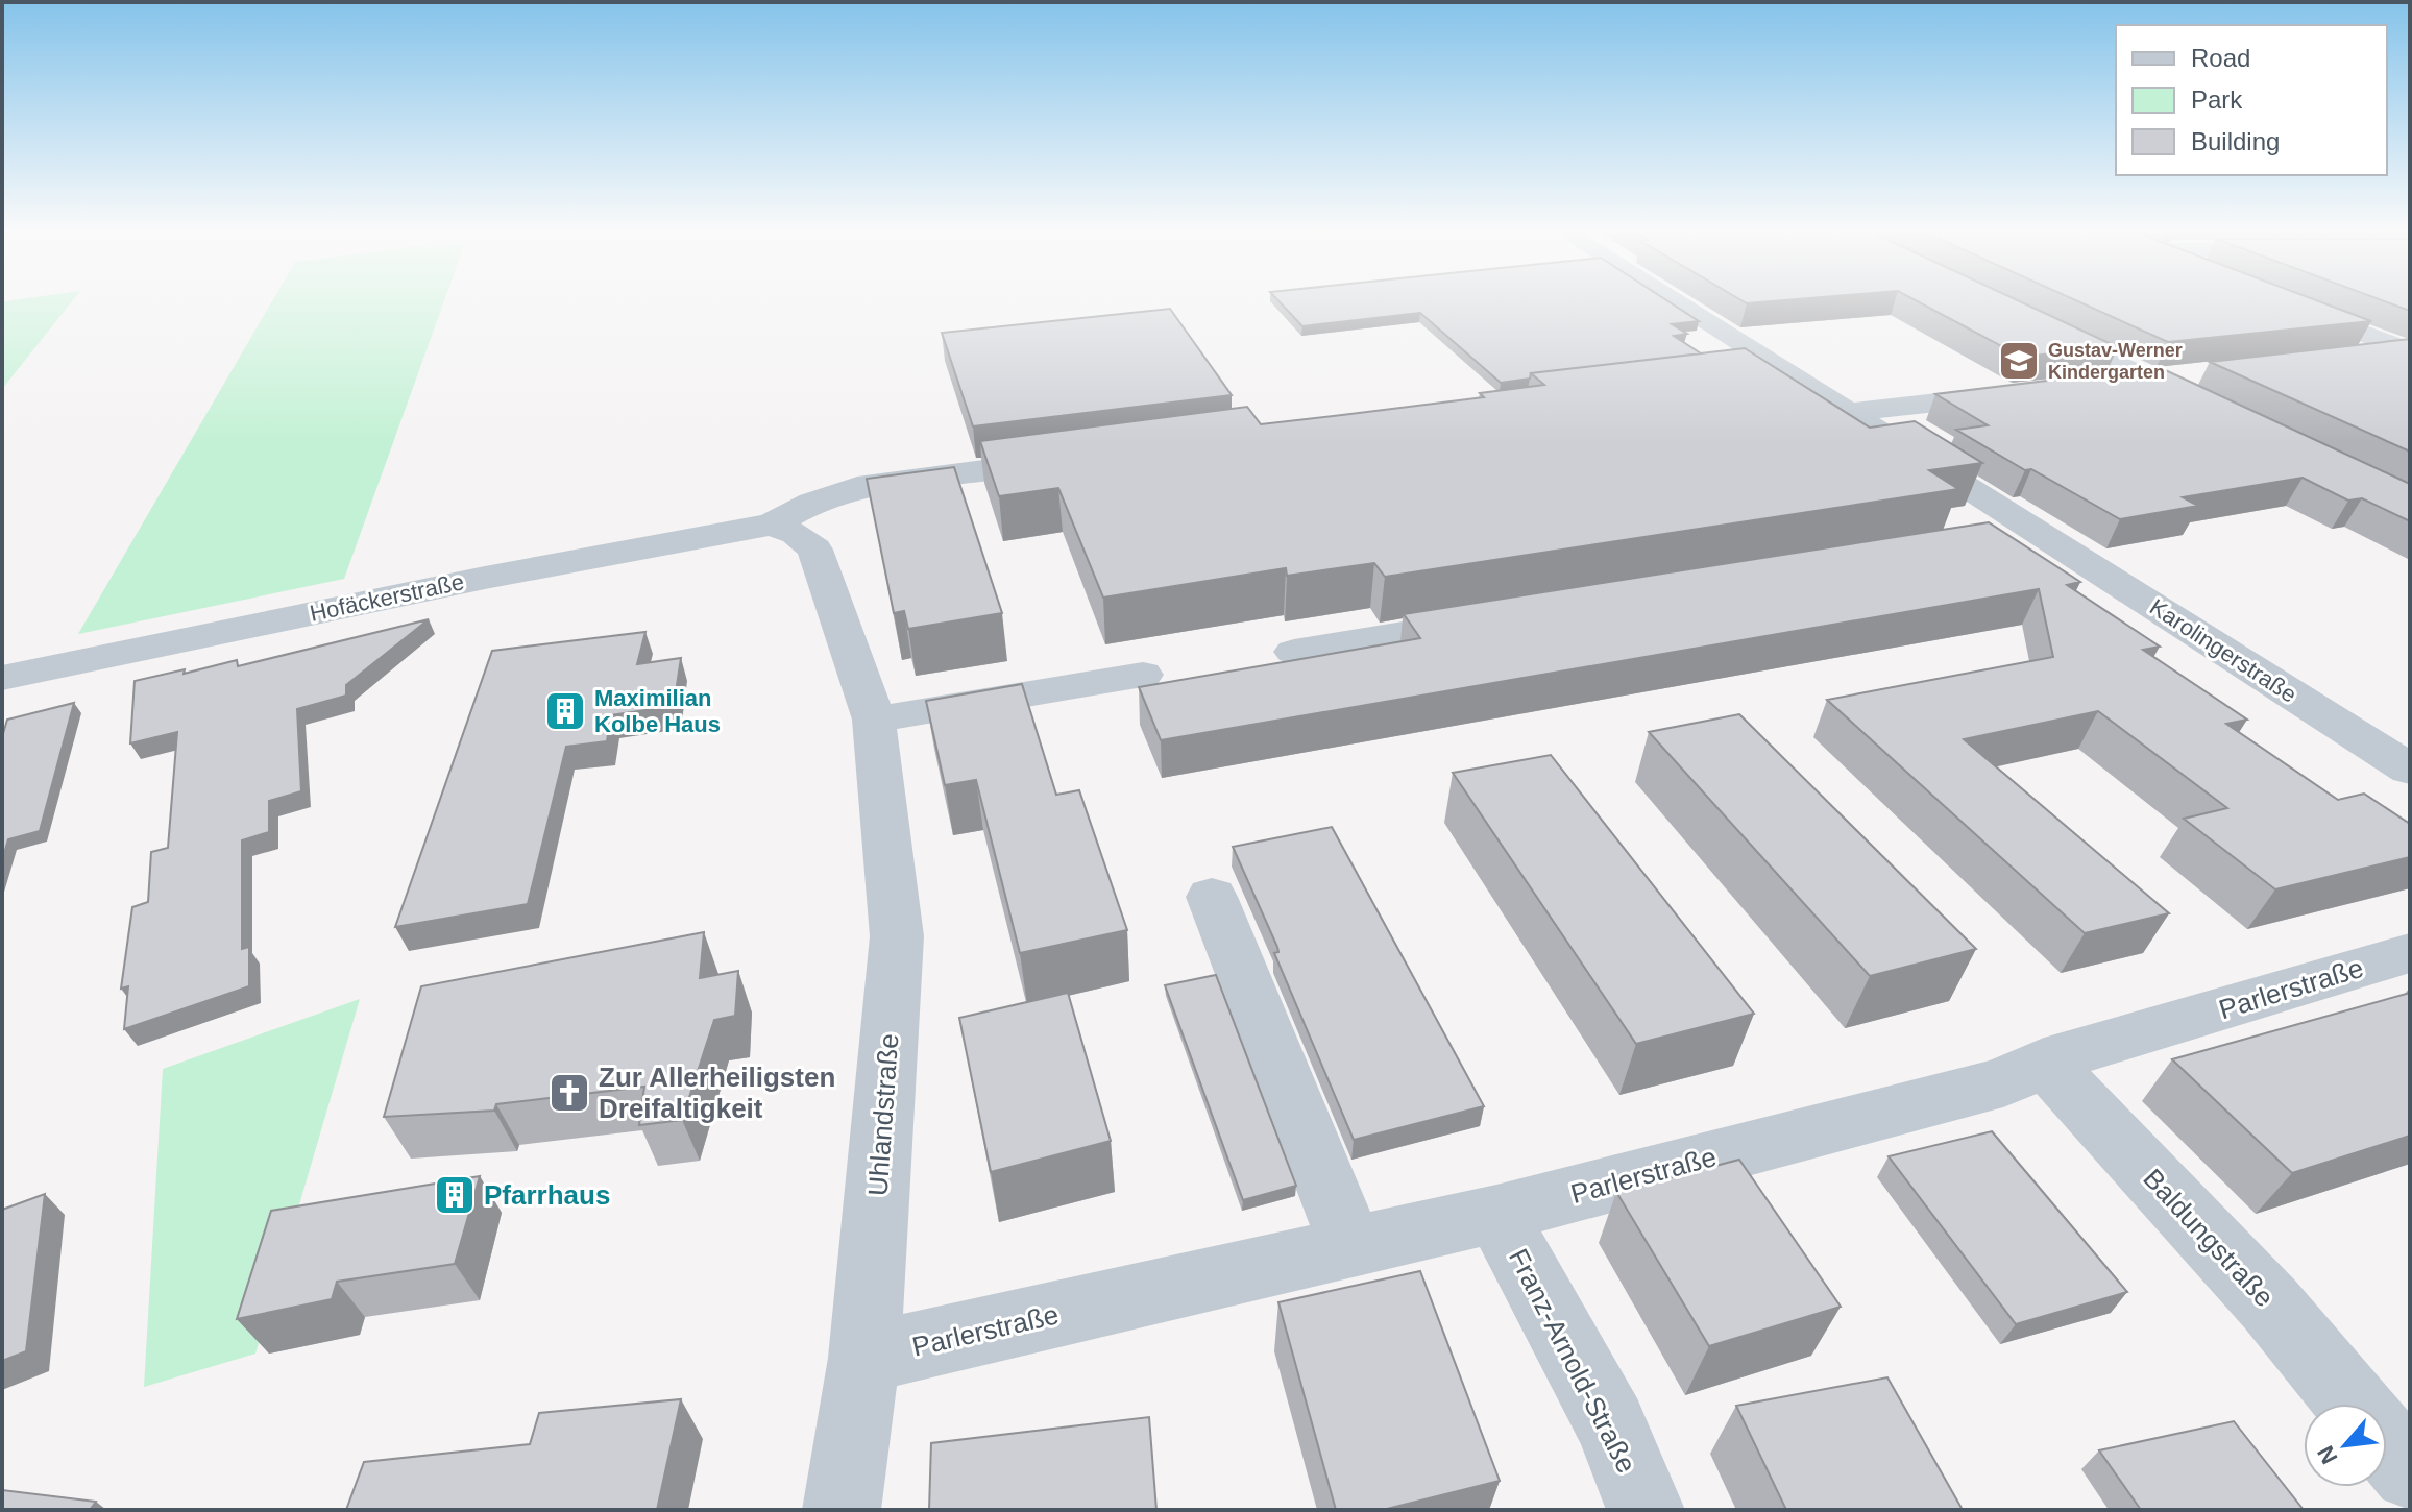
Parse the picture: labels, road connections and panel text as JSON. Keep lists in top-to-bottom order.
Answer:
{
  "streets": {
    "street": [
      "Hofäckerstraße",
      "Karolingerstraße",
      "Parlerstraße",
      "Uhlandstraße",
      "Baldungstraße",
      "Franz-Arnold-Straße"
    ]
  },
  "crossings": [
    ["Hofäckerstraße", "Uhlandstraße"],
    ["Parlerstraße", "Uhlandstraße"],
    ["Parlerstraße", "Baldungstraße"],
    ["Parlerstraße", "Franz-Arnold-Straße"]
  ],
  "places": {
    "school or university": ["Gustav-Werner Kindergarten"],
    "building": ["Maximilian Kolbe Haus", "Pfarrhaus"],
    "church": ["Zur Allerheiligsten Dreifaltigkeit"]
  },
  "legend": ["Road", "Park", "Building"],
  "north": "bottom left"
}
